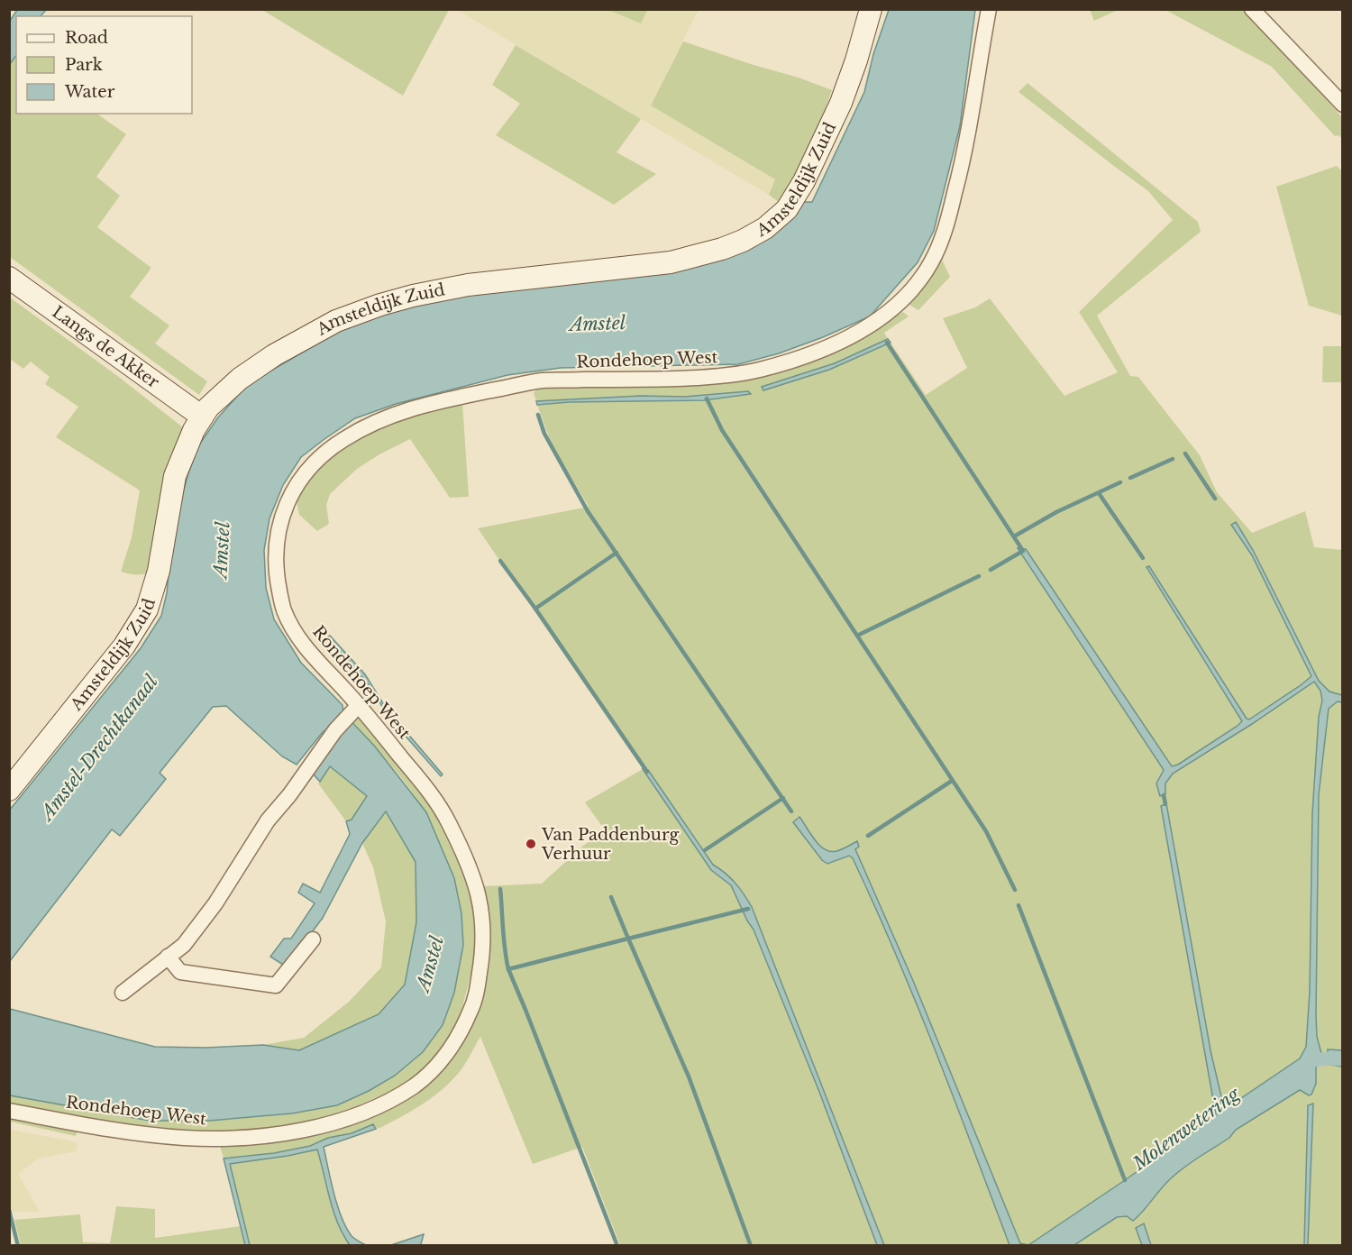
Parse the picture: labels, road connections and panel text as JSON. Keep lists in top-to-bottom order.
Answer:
{
  "streets": {
    "street": ["Amsteldijk Zuid", "Langs de Akker", "Rondehoep West"]
  },
  "crossings": [
    ["Amsteldijk Zuid", "Langs de Akker"]
  ],
  "water": ["Amstel", "Amstel-Drechtkanaal", "Molenwetering"],
  "places": ["Van Paddenburg Verhuur"],
  "legend": ["Road", "Park", "Water"]
}
